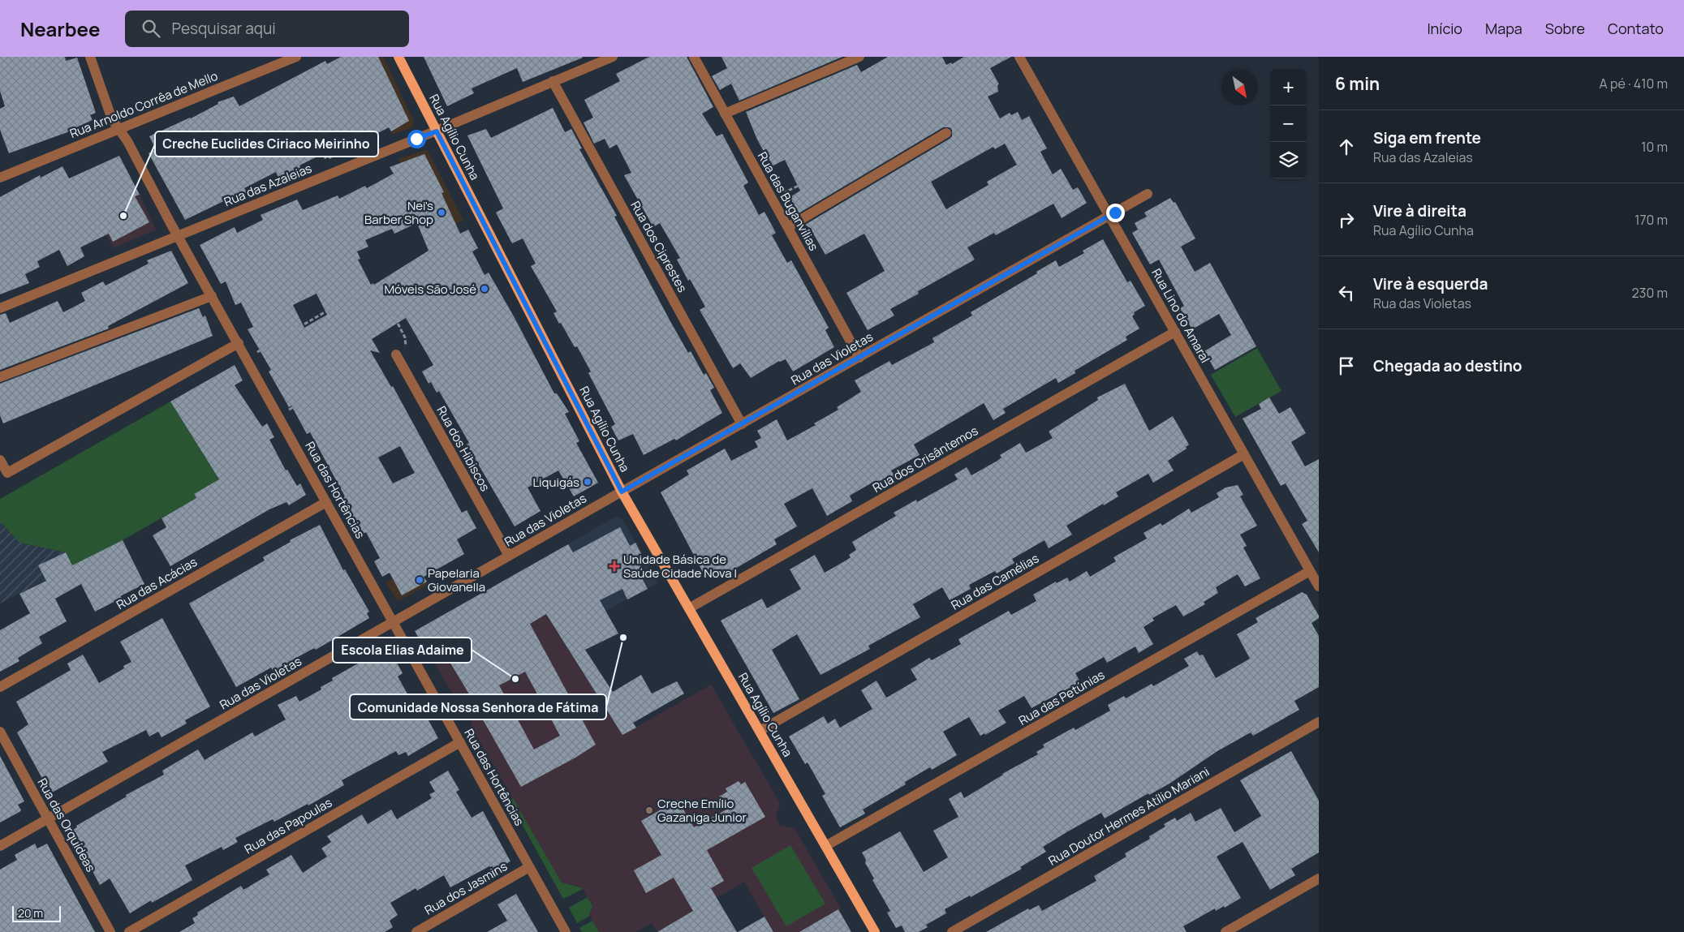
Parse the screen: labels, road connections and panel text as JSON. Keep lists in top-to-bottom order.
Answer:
{
  "streets": {
    "main road": ["Rua Agílio Cunha"],
    "street": [
      "Rua Arnoldo Corrêa de Mello",
      "Rua das Azaleias",
      "Rua das Buganvílias",
      "Rua dos Ciprestes",
      "Rua Lino do Amaral",
      "Rua das Violetas",
      "Rua dos Hibiscos",
      "Rua dos Crisântemos",
      "Rua das Hortências",
      "Rua das Camélias",
      "Rua das Acácias",
      "Rua das Petúnias",
      "Rua Doutor Hermes Atílio Mariani",
      "Rua das Orquídeas",
      "Rua das Papoulas",
      "Rua dos Jasmins"
    ]
  },
  "crossings": [
    ["Rua Arnoldo Corrêa de Mello", "Rua das Hortências"],
    ["Rua Agílio Cunha", "Rua das Azaleias"],
    ["Rua Agílio Cunha", "Rua das Violetas"],
    ["Rua Agílio Cunha", "Rua dos Crisântemos"],
    ["Rua Agílio Cunha", "Rua das Camélias"],
    ["Rua Agílio Cunha", "Rua das Petúnias"],
    ["Rua das Azaleias", "Rua dos Ciprestes"],
    ["Rua das Azaleias", "Rua das Hortências"],
    ["Rua das Buganvílias", "Rua das Violetas"],
    ["Rua dos Ciprestes", "Rua das Violetas"],
    ["Rua Lino do Amaral", "Rua das Violetas"],
    ["Rua Lino do Amaral", "Rua dos Crisântemos"],
    ["Rua Lino do Amaral", "Rua das Camélias"],
    ["Rua Lino do Amaral", "Rua das Petúnias"],
    ["Rua das Violetas", "Rua dos Hibiscos"],
    ["Rua das Violetas", "Rua das Hortências"],
    ["Rua das Violetas", "Rua das Orquídeas"],
    ["Rua das Hortências", "Rua das Acácias"],
    ["Rua das Hortências", "Rua das Papoulas"],
    ["Rua das Hortências", "Rua dos Jasmins"]
  ],
  "places": {
    "other": [
      "Nei's Barber Shop",
      "Creche Euclides Ciriaco Meirinho",
      "Móveis São José",
      "Liquigás",
      "Papelaria Giovanella",
      "Comunidade Nossa Senhora de Fátima",
      "Escola Elias Adaime",
      "Creche Emílio Gazaniga Junior"
    ],
    "health": ["Unidade Básica de Saúde Cidade Nova I"]
  },
  "scale_bar": "20 m",
  "north": "bottom right",
  "page": {
    "header": "Nearbee",
    "search": "Pesquisar aqui",
    "nav": [
      "Início",
      "Mapa",
      "Sobre",
      "Contato"
    ],
    "heading": ["6 min", "A pé · 410 m"],
    "map_buttons": ["+", "−"],
    "list": [
      ["Siga em frente", "Rua das Azaleias", "10 m"],
      ["Vire à direita", "Rua Agílio Cunha", "170 m"],
      ["Vire à esquerda", "Rua das Violetas", "230 m"],
      "Chegada ao destino"
    ],
    "scale": "20 m"
  }
}
